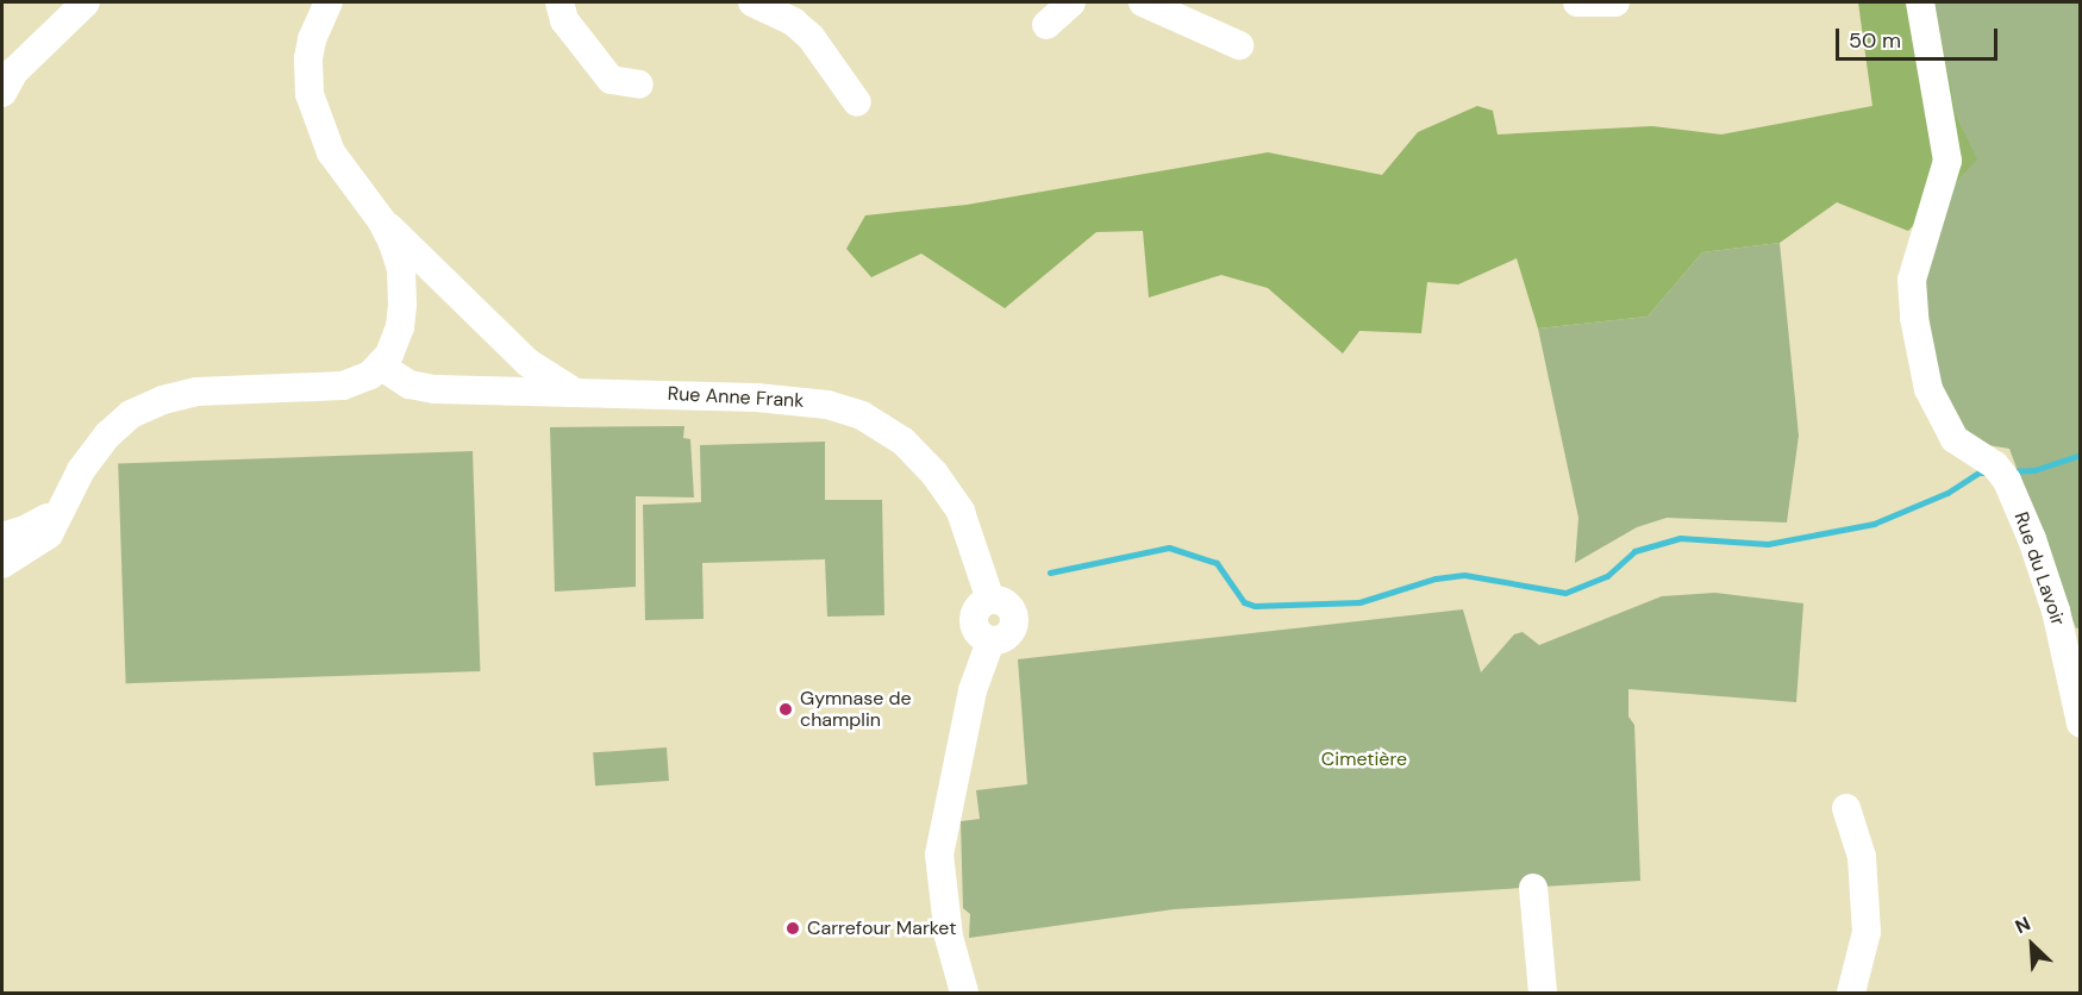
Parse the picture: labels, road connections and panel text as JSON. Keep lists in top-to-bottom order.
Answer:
{
  "streets": {
    "street": ["Rue Anne Frank", "Rue du Lavoir"]
  },
  "parks": ["Cimetière"],
  "places": ["Gymnase de champlin", "Carrefour Market"],
  "scale_bar": "50 m",
  "north": "top left"
}
